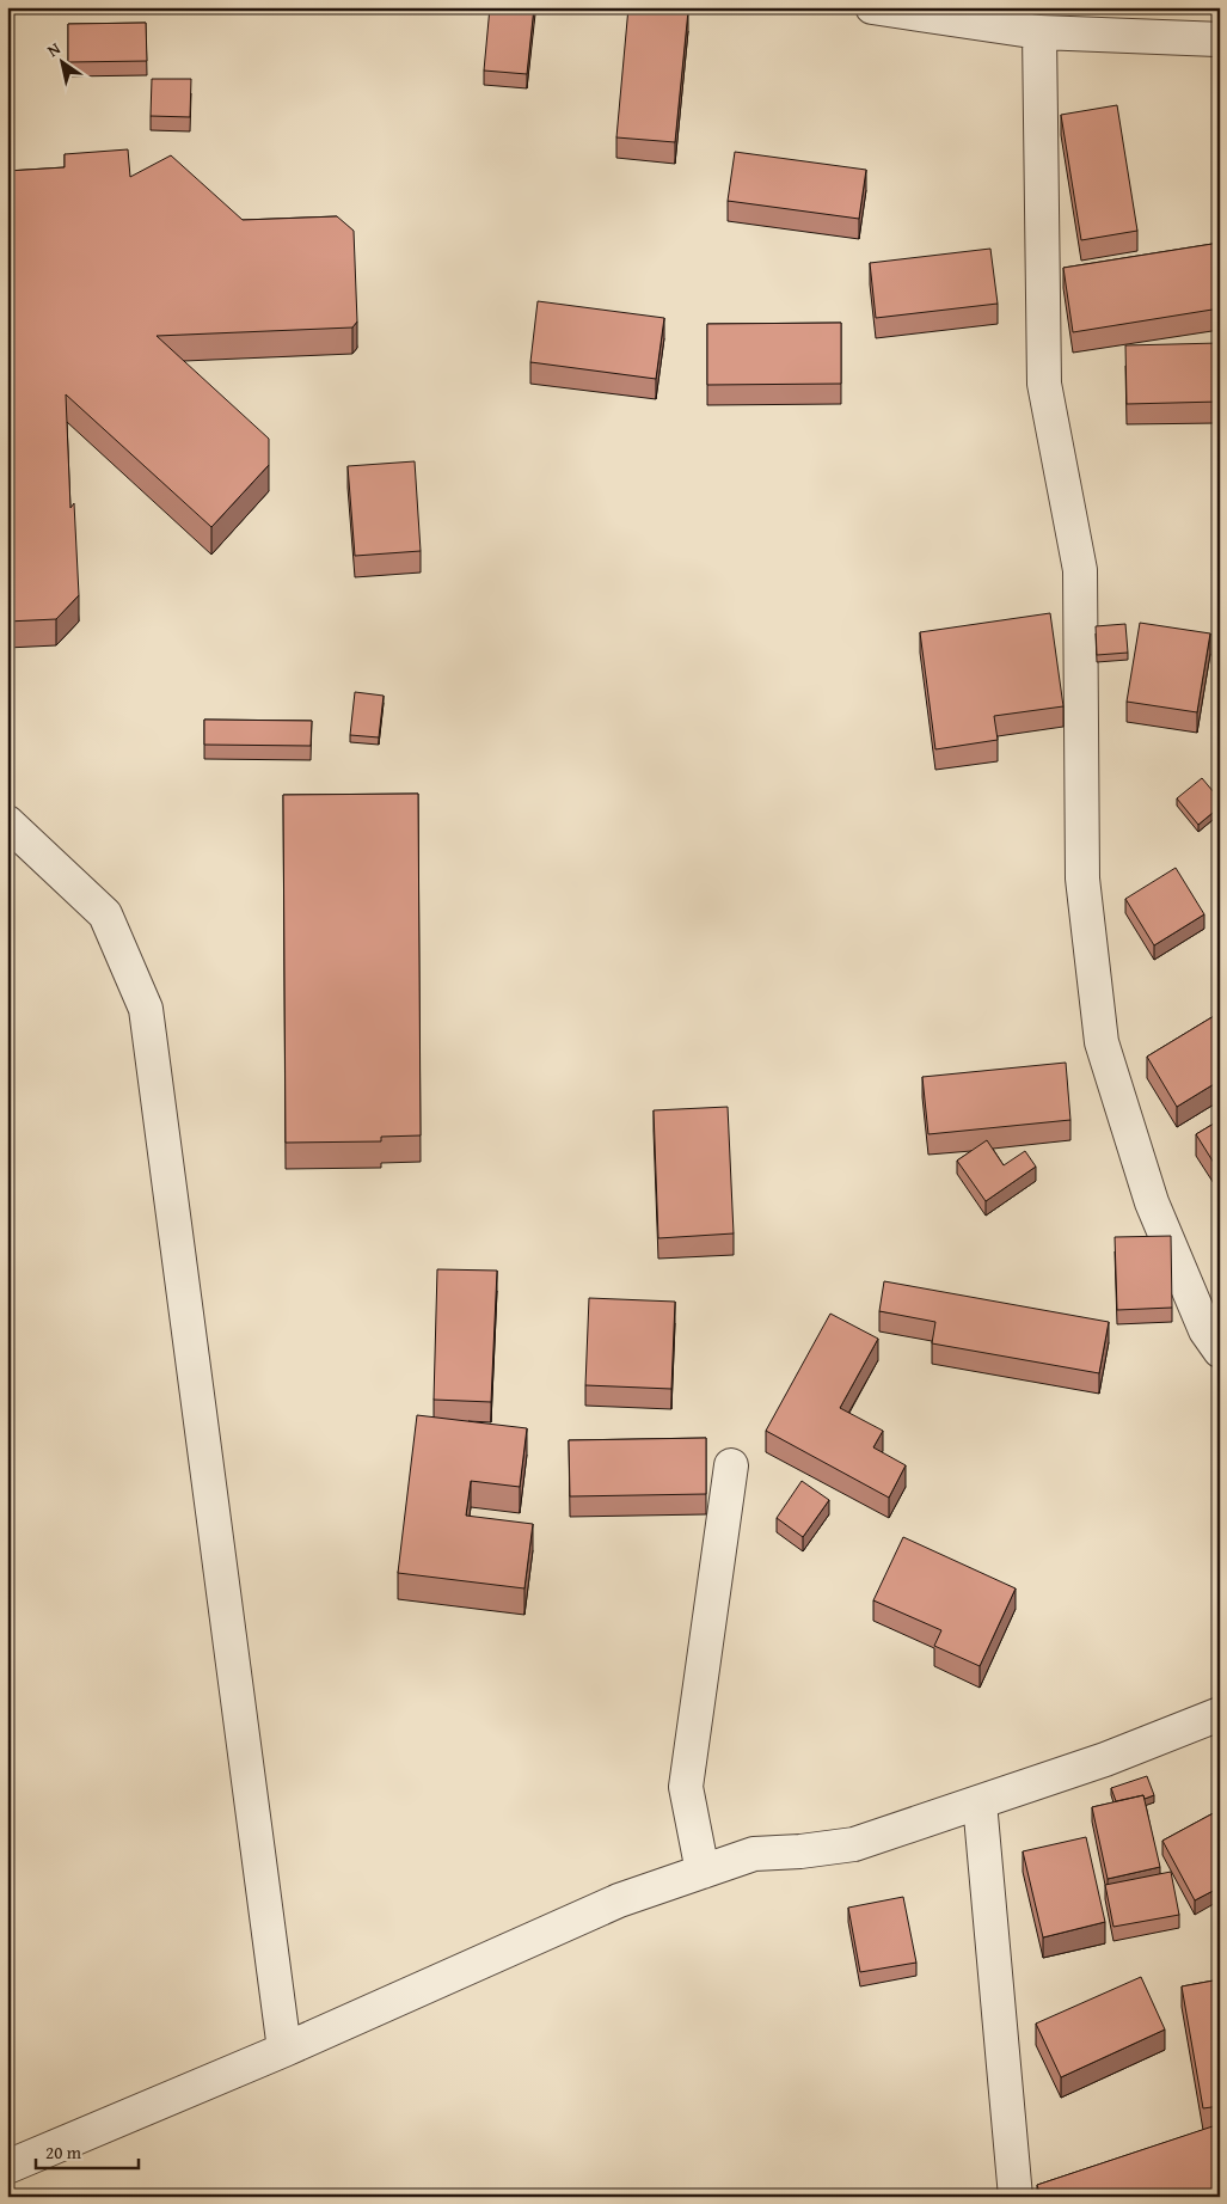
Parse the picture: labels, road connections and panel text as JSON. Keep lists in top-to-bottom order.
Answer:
{
  "scale_bar": "20 m",
  "north": "top left"
}
